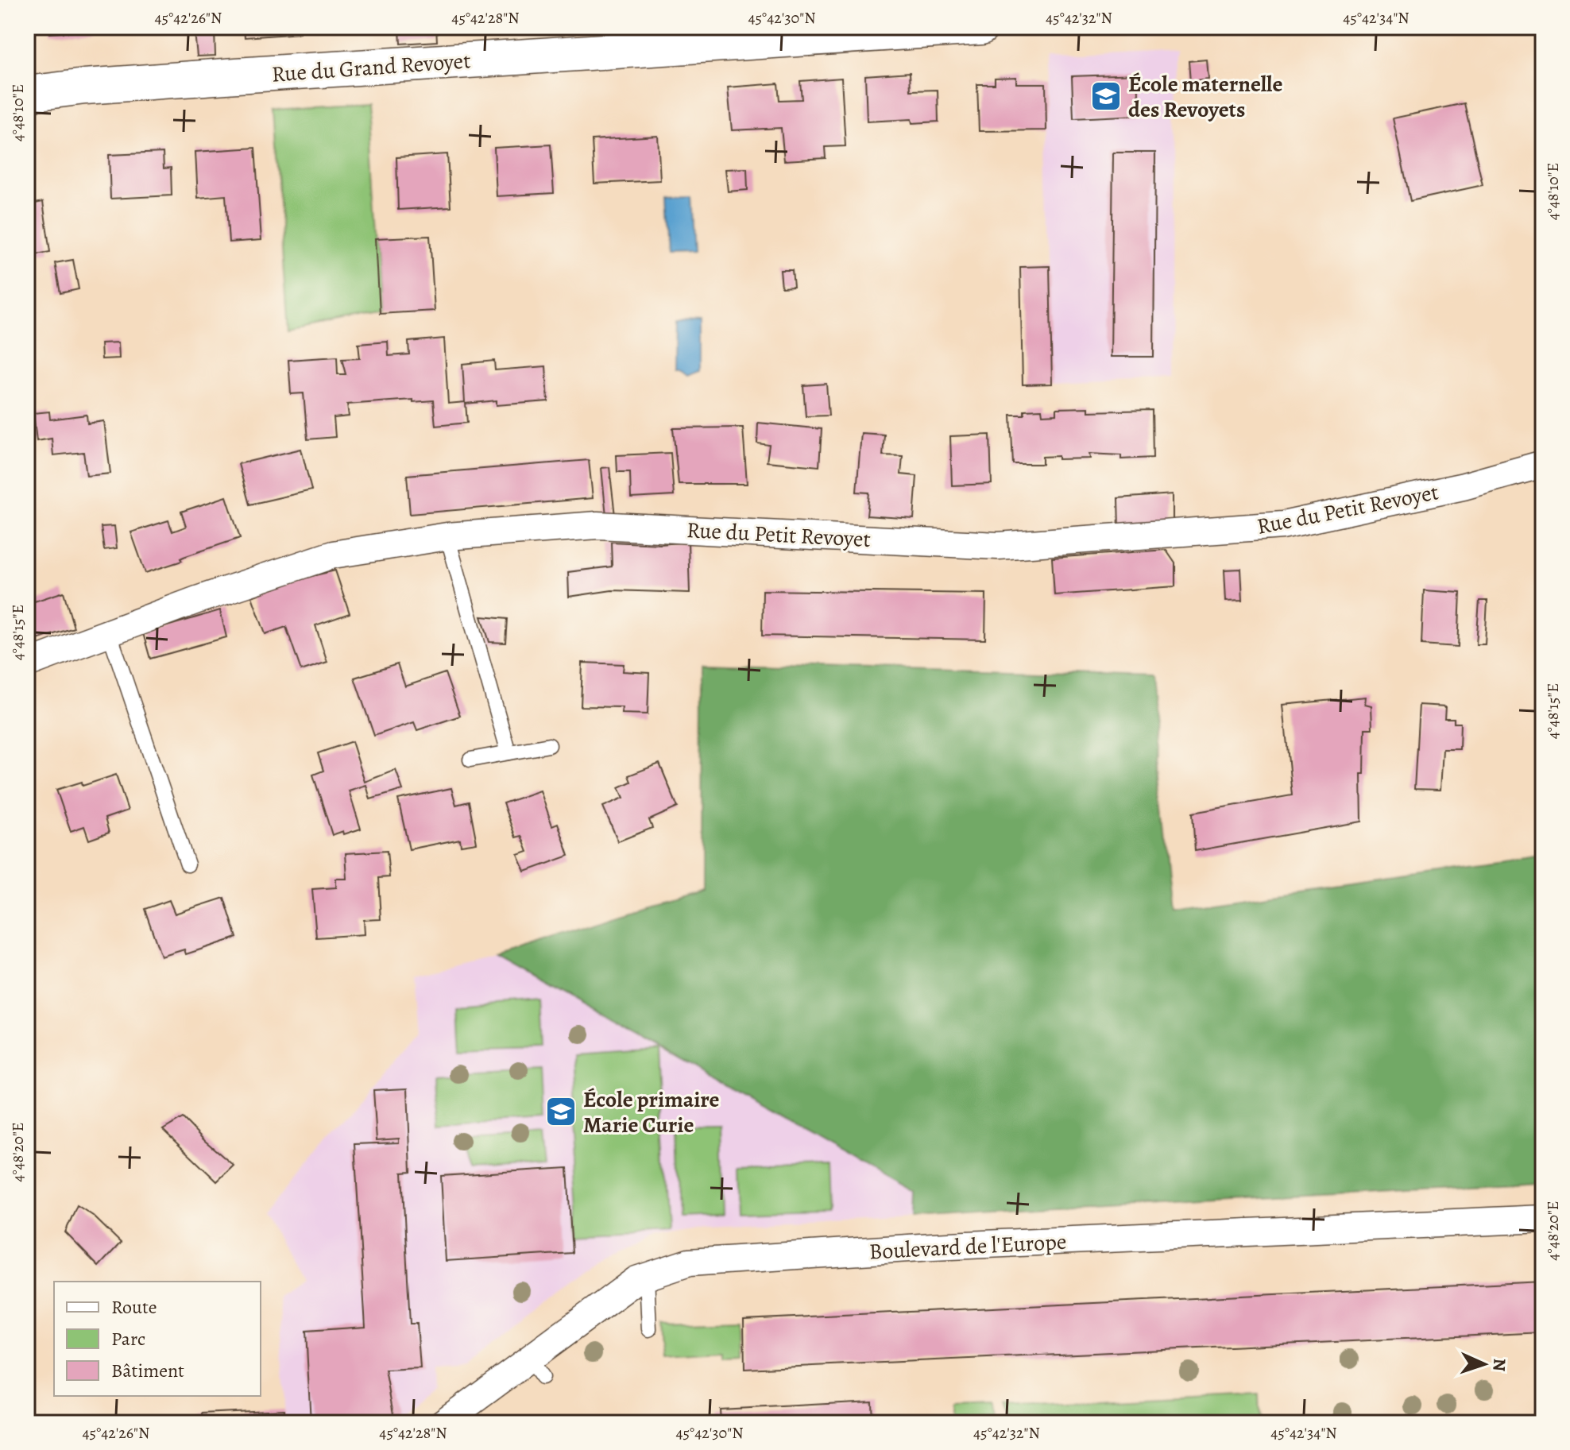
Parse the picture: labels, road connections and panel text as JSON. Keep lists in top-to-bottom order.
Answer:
{
  "streets": {
    "street": ["Rue du Grand Revoyet", "Rue du Petit Revoyet", "Boulevard de l'Europe"]
  },
  "places": {
    "school or university": ["École maternelle des Revoyets", "École primaire Marie Curie"]
  },
  "legend": ["Route", "Parc", "Bâtiment"],
  "north": "right",
  "coordinates": [
    "45°42'26\"N",
    "45°42'28\"N",
    "45°42'30\"N",
    "45°42'32\"N",
    "45°42'34\"N",
    "4°48'10\"E",
    "4°48'15\"E",
    "4°48'20\"E"
  ]
}
